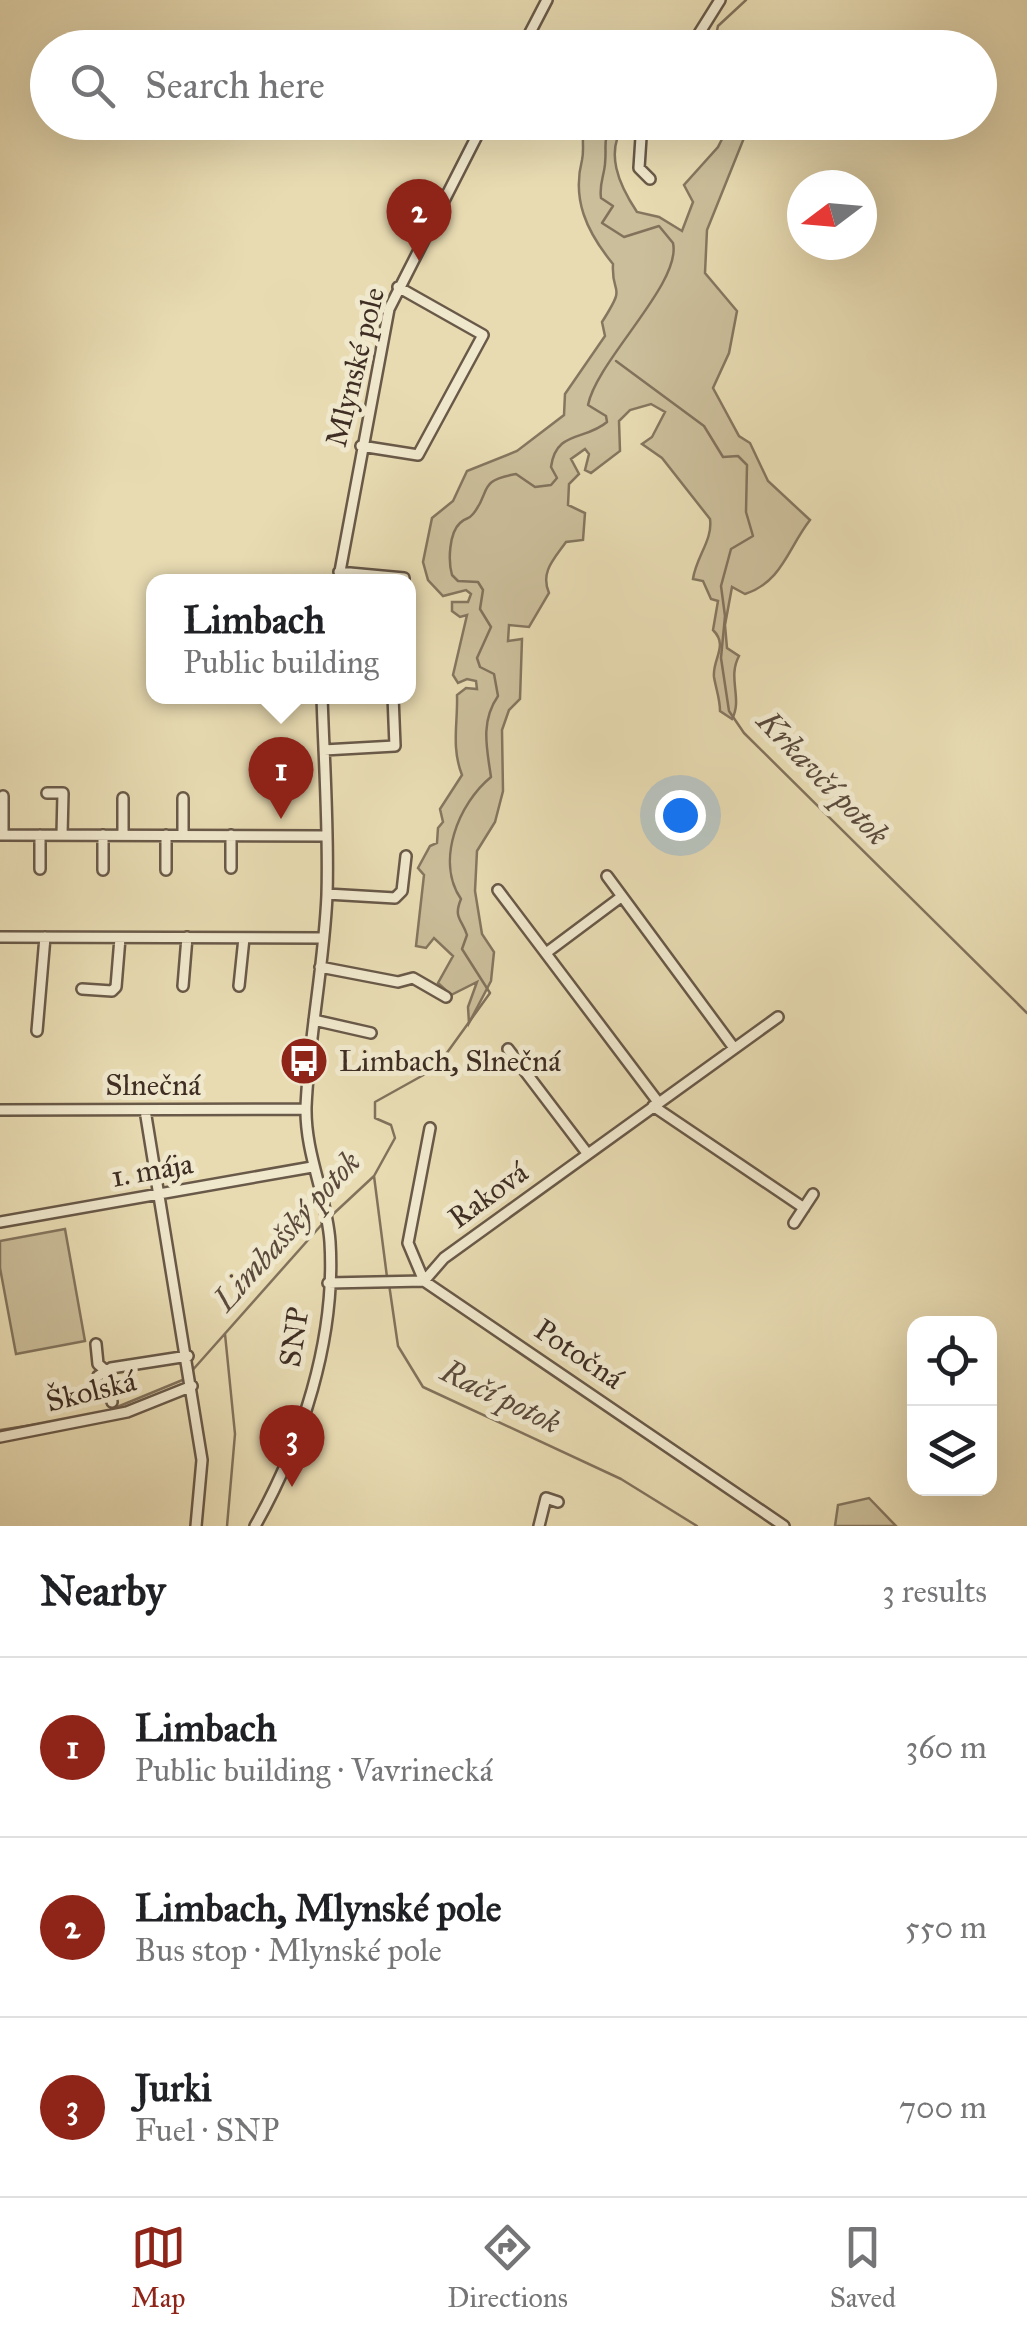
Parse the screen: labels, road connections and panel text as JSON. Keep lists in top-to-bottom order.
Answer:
{
  "streets": {
    "street": [
      "Mlynské pole",
      "Slnečná",
      "1. mája",
      "Raková",
      "SNP",
      "Potočná",
      "Školská"
    ]
  },
  "crossings": [
    ["Slnečná", "SNP"],
    ["1. mája", "SNP"],
    ["Raková", "Potočná"]
  ],
  "water": ["Krkavčí potok", "Limbašský potok", "Račí potok"],
  "places": {
    "bus stop": ["Limbach, Slnečná"]
  },
  "north": "left",
  "page": {
    "search": "Search here",
    "pins": ["2", "1", "3"],
    "popup": ["Limbach", "Public building"],
    "heading": ["Nearby", "3 results"],
    "list": [
      {
        "mark": "1",
        "name": "Limbach",
        "note": "Public building · Vavrinecká",
        "value": "360 m"
      },
      {
        "mark": "2",
        "name": "Limbach, Mlynské pole",
        "note": "Bus stop · Mlynské pole",
        "value": "550 m"
      },
      {
        "mark": "3",
        "name": "Jurki",
        "note": "Fuel · SNP",
        "value": "700 m"
      }
    ],
    "nav": ["Map", "Directions", "Saved"]
  }
}
